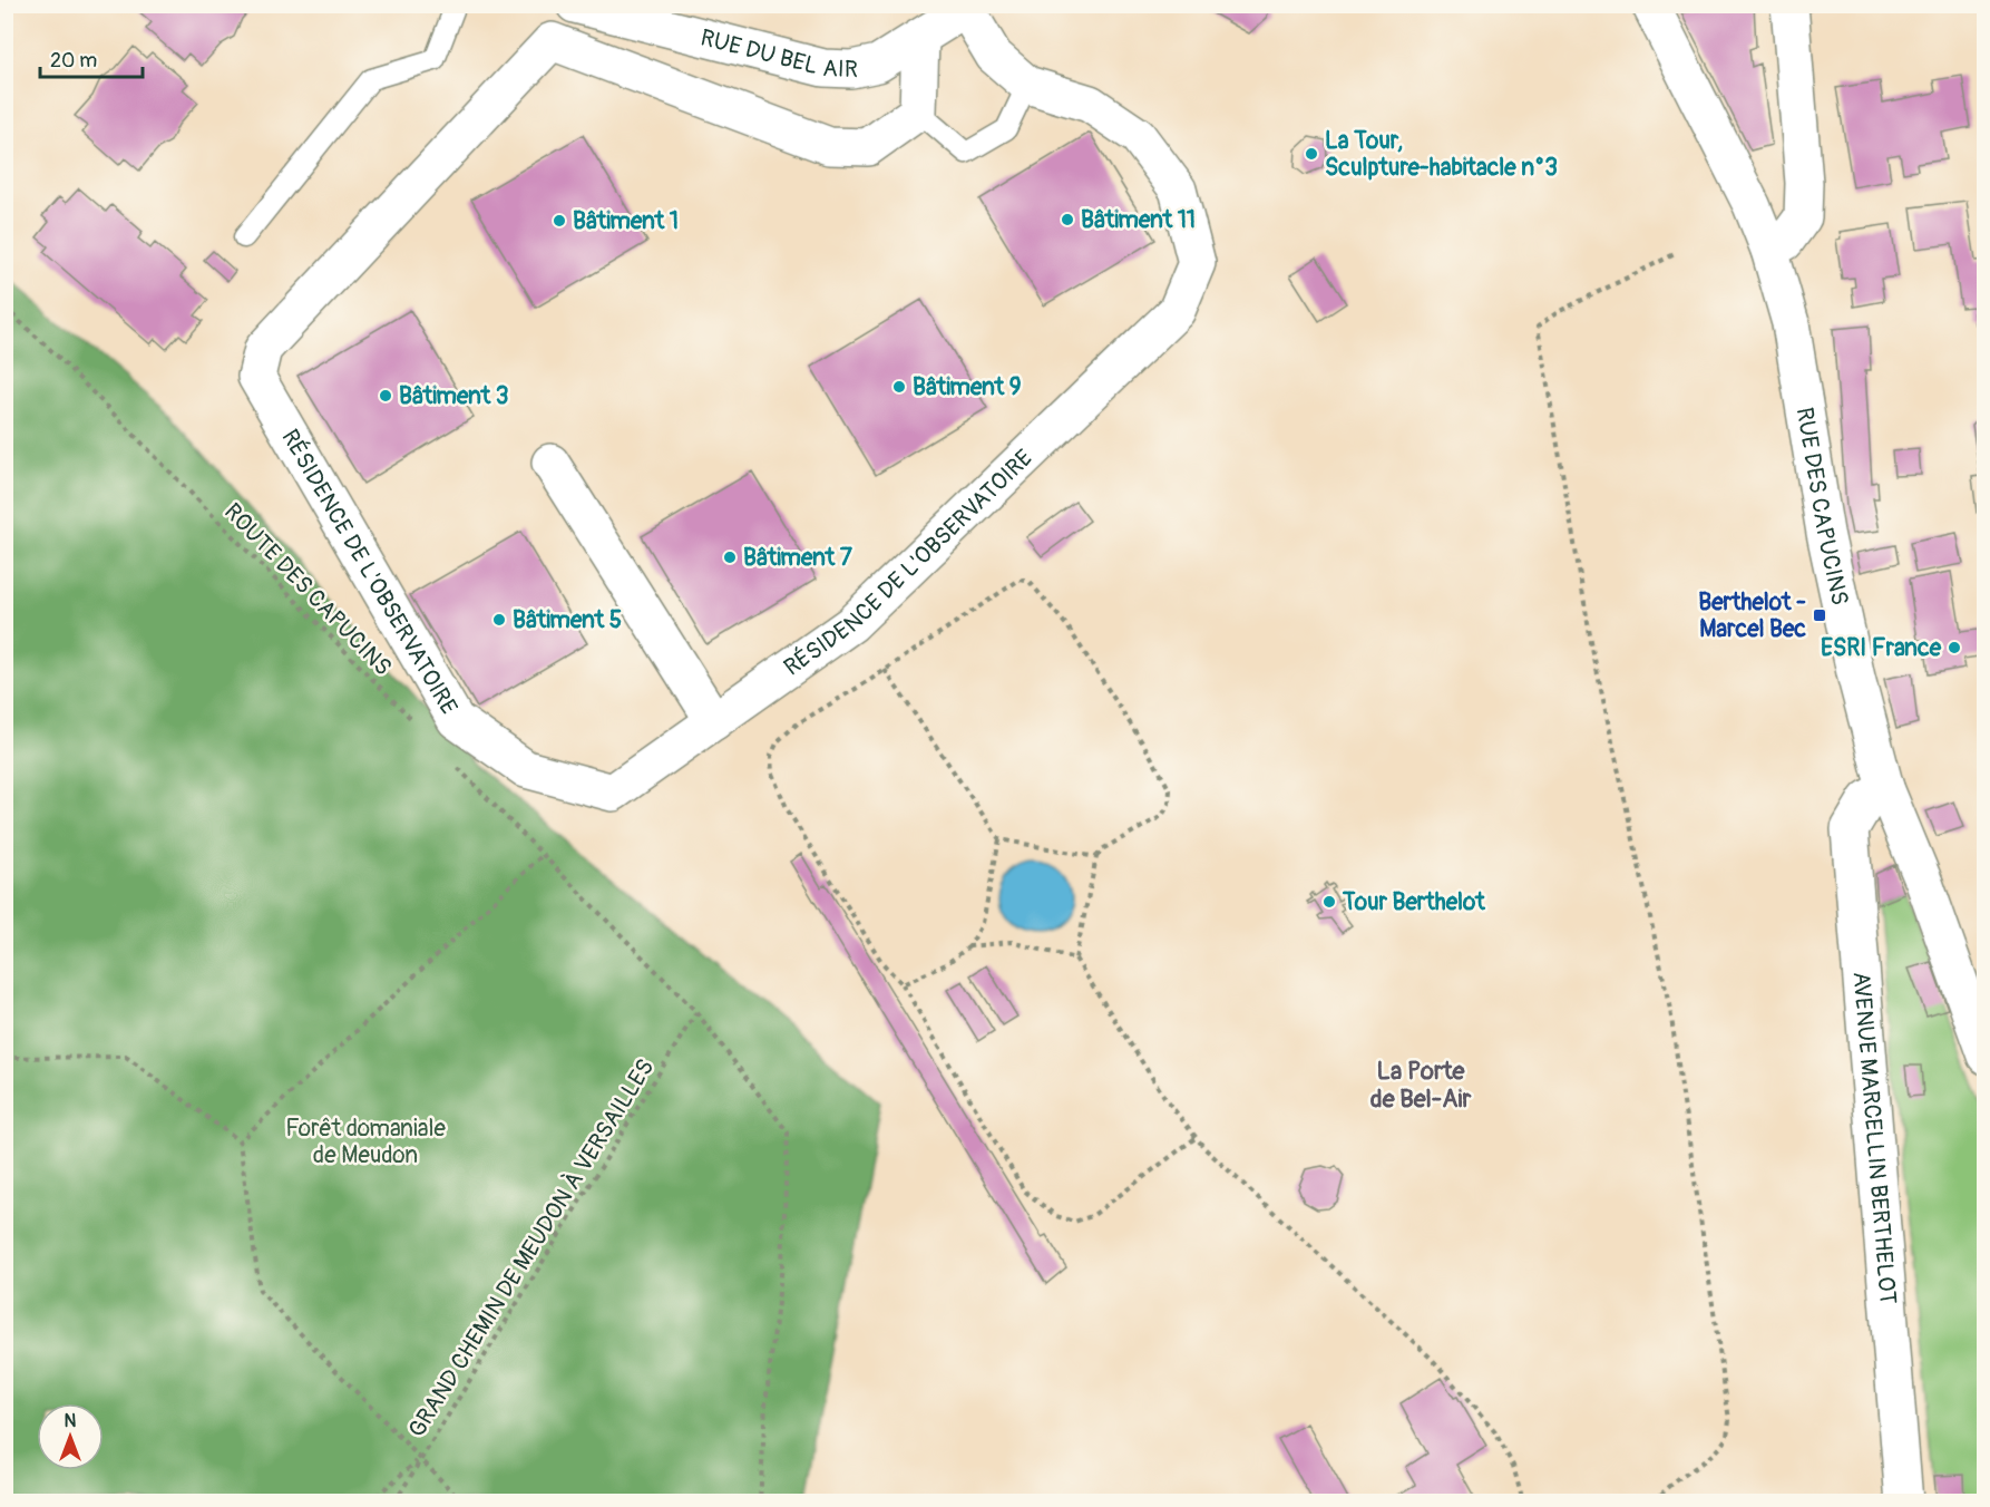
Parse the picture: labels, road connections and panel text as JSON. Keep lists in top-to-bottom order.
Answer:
{
  "streets": {
    "street": [
      "RUE DU BEL AIR",
      "RUE DES CAPUCINS",
      "RÉSIDENCE DE L'OBSERVATOIRE",
      "AVENUE MARCELLIN BERTHELOT"
    ],
    "path": ["ROUTE DES CAPUCINS", "GRAND CHEMIN DE MEUDON À VERSAILLES"]
  },
  "crossings": [
    ["RUE DU BEL AIR", "RÉSIDENCE DE L'OBSERVATOIRE"],
    ["RUE DES CAPUCINS", "AVENUE MARCELLIN BERTHELOT"]
  ],
  "districts": ["La Porte de Bel-Air"],
  "parks": ["Forêt domaniale de Meudon"],
  "places": {
    "other": [
      "La Tour, Sculpture-habitacle n°3",
      "Bâtiment 11",
      "Bâtiment 1",
      "Bâtiment 9",
      "Bâtiment 3",
      "Bâtiment 7",
      "Bâtiment 5",
      "ESRI France",
      "Tour Berthelot"
    ],
    "transit": ["Berthelot - Marcel Bec"]
  },
  "scale_bar": "20 m",
  "north": "top"
}
